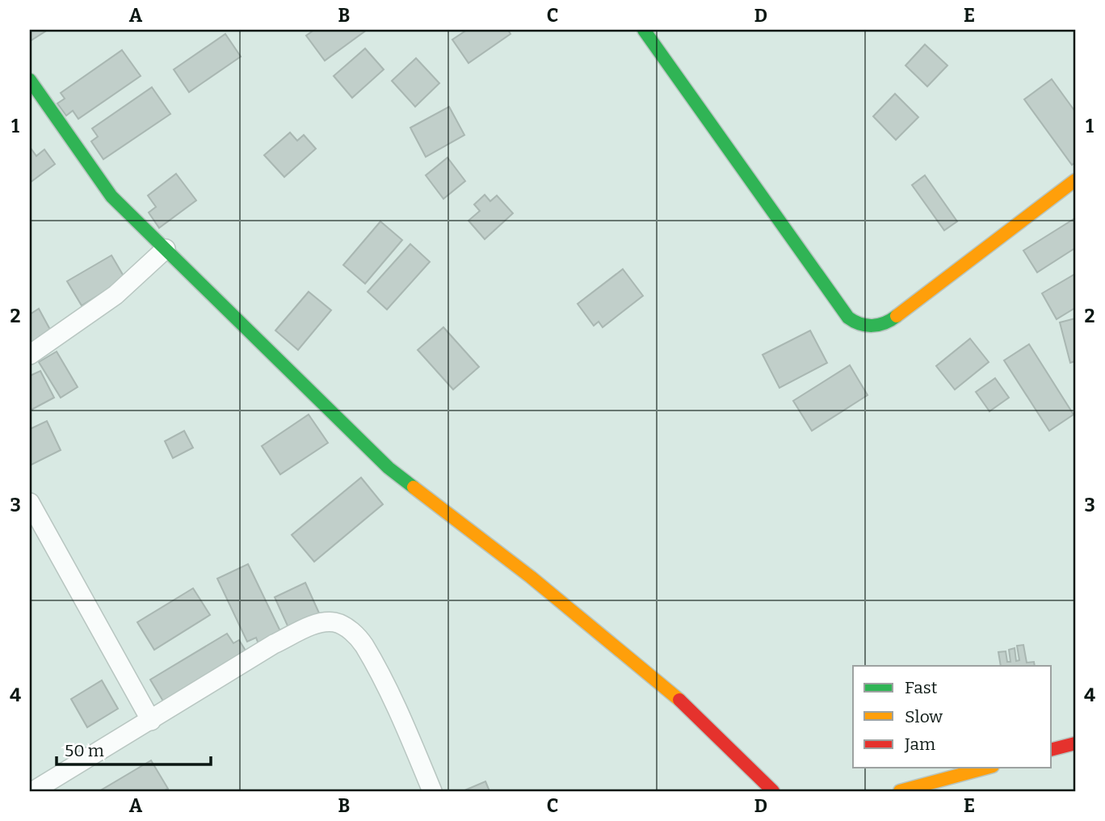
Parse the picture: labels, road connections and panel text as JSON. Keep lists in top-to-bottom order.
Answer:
{
  "legend": ["Fast", "Slow", "Jam"],
  "scale_bar": "50 m",
  "grid": {
    "columns": [
      "A",
      "B",
      "C",
      "D",
      "E"
    ],
    "rows": [
      "1",
      "2",
      "3",
      "4"
    ]
  }
}
